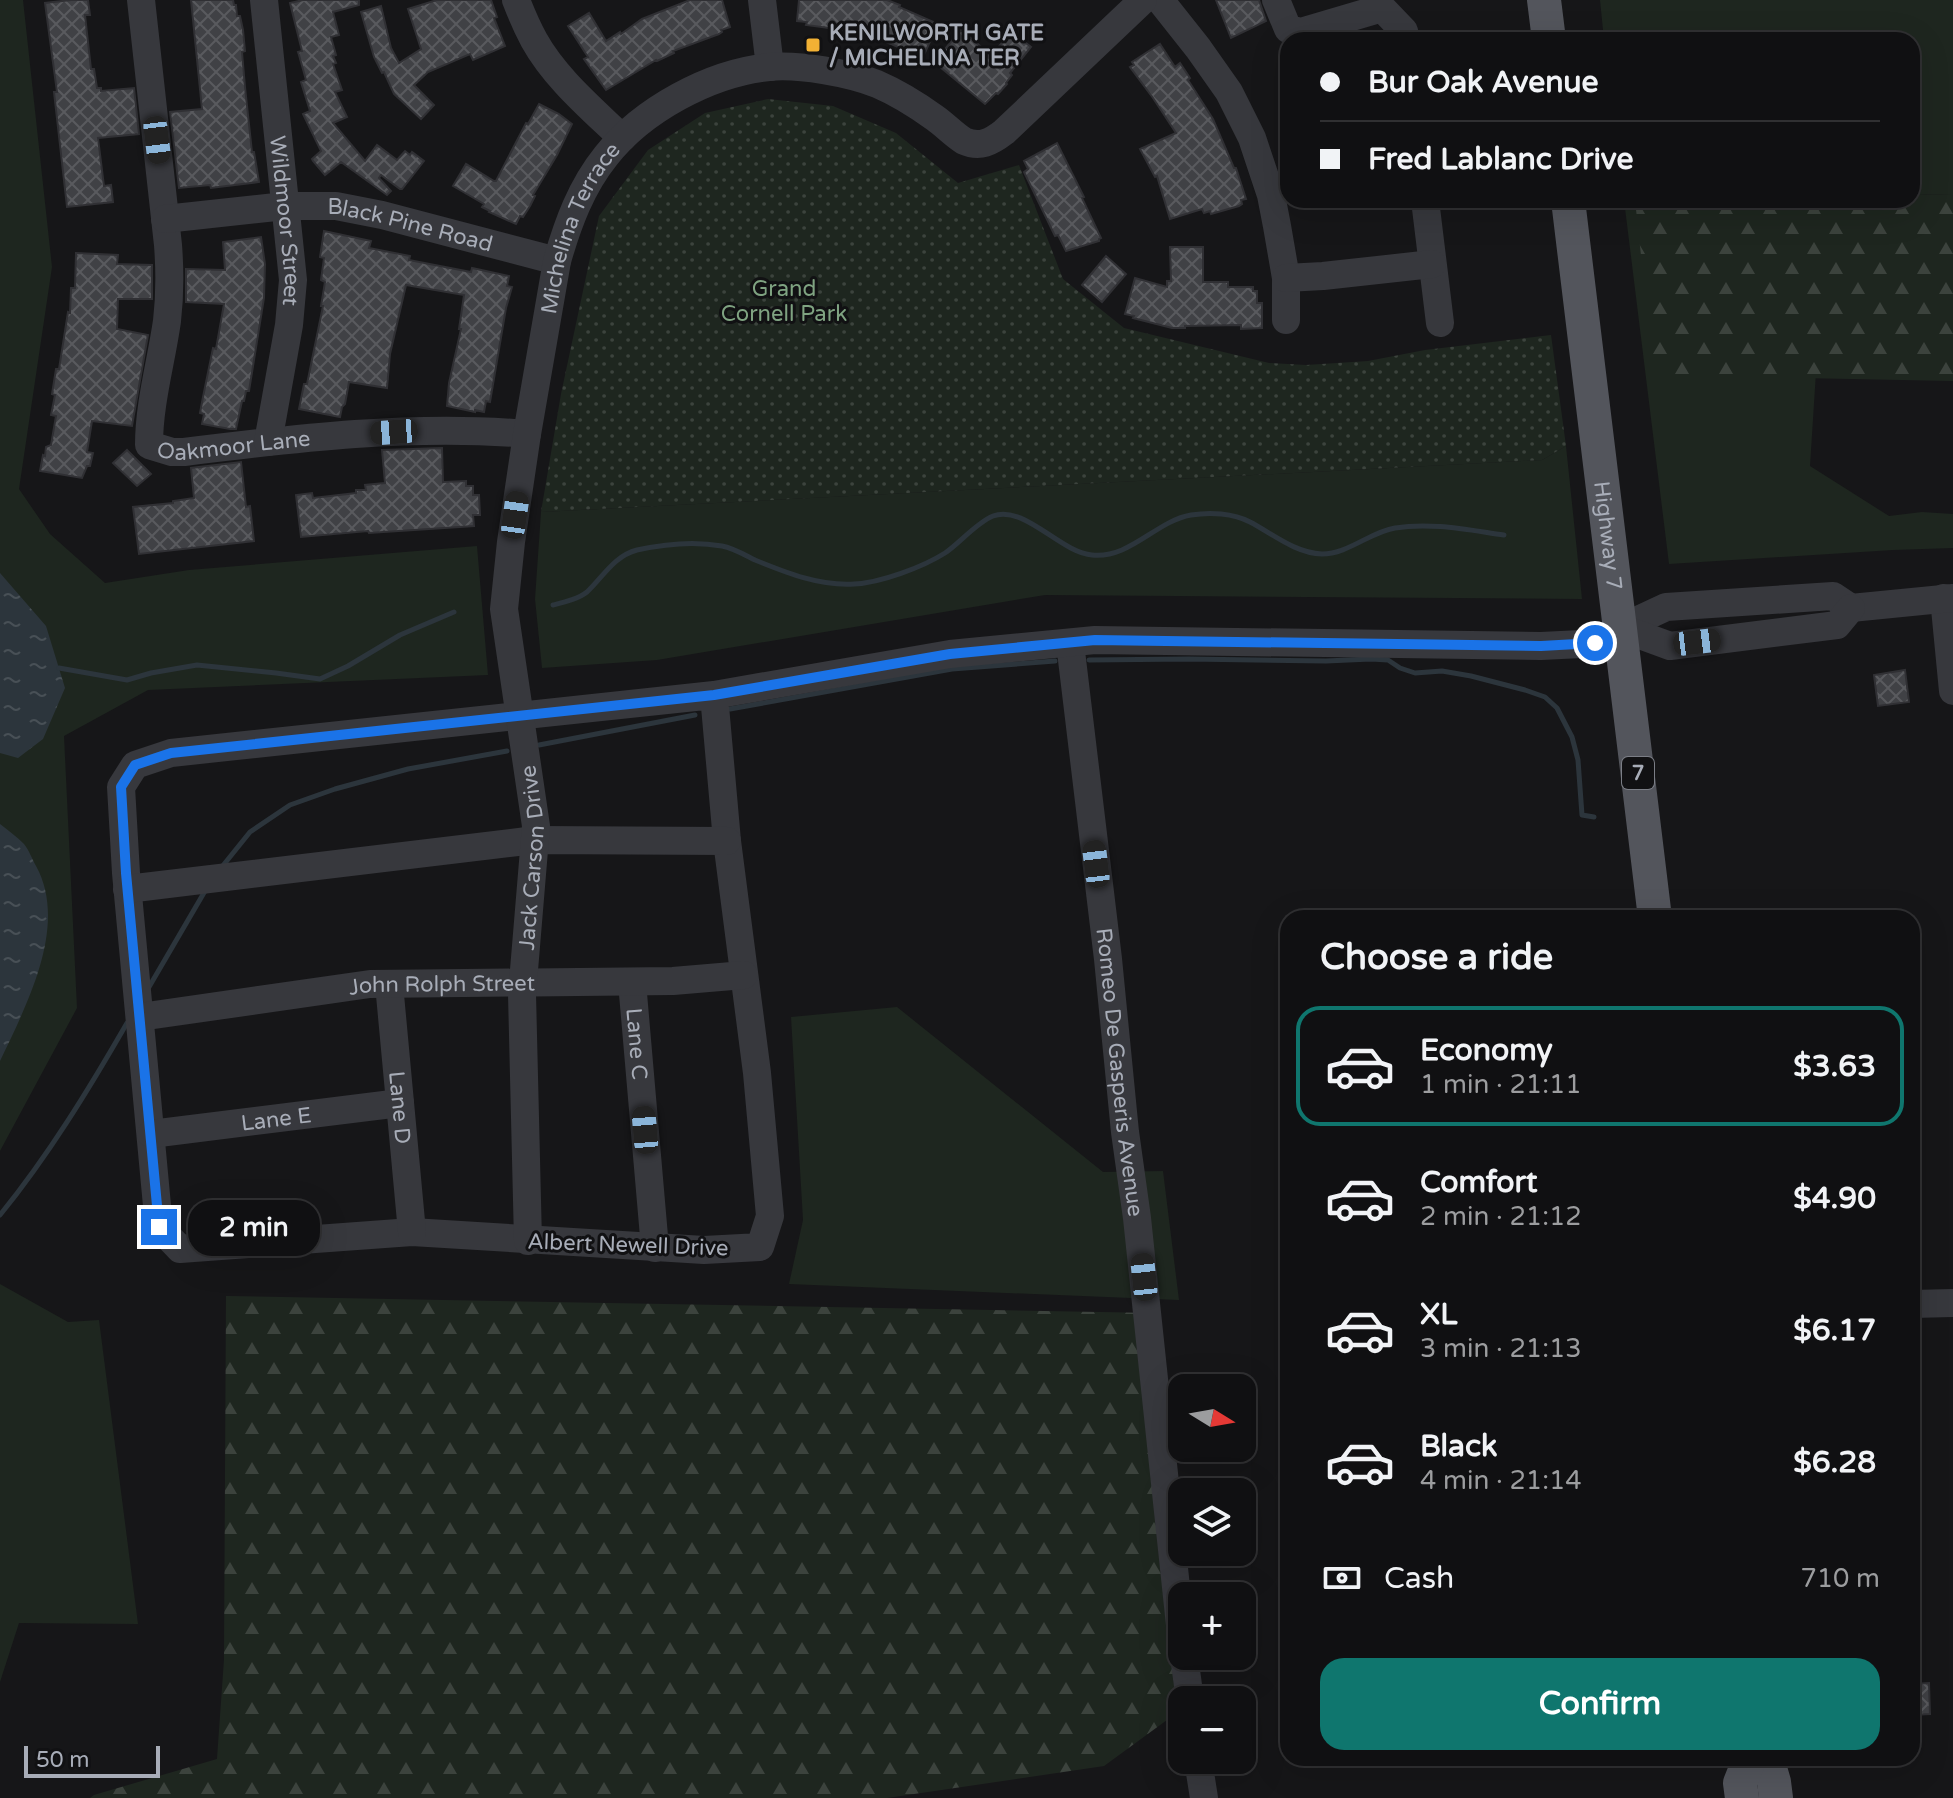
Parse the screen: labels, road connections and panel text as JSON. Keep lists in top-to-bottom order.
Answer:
{
  "streets": {
    "main road": ["Highway 7", "7"],
    "street": [
      "Wildmoor Street",
      "Black Pine Road",
      "Michelina Terrace",
      "Oakmoor Lane",
      "Jack Carson Drive",
      "John Rolph Street",
      "Lane C",
      "Romeo De Gasperis Avenue",
      "Lane D",
      "Lane E",
      "Albert Newell Drive"
    ]
  },
  "crossings": [
    ["Wildmoor Street", "Black Pine Road"],
    ["Wildmoor Street", "Oakmoor Lane"],
    ["Black Pine Road", "Michelina Terrace"],
    ["Black Pine Road", "Oakmoor Lane"],
    ["Michelina Terrace", "Oakmoor Lane"],
    ["Michelina Terrace", "Jack Carson Drive"],
    ["Jack Carson Drive", "John Rolph Street"],
    ["Jack Carson Drive", "Albert Newell Drive"],
    ["John Rolph Street", "Lane C"],
    ["John Rolph Street", "Lane D"],
    ["John Rolph Street", "Albert Newell Drive"],
    ["Lane C", "Albert Newell Drive"],
    ["Lane D", "Lane E"],
    ["Lane D", "Albert Newell Drive"],
    ["Lane E", "Albert Newell Drive"]
  ],
  "parks": ["Grand Cornell Park"],
  "places": {
    "transit": ["KENILWORTH GATE / MICHELINA TER"]
  },
  "scale_bar": "50 m",
  "north": "right",
  "page": {
    "banner": ["Bur Oak Avenue", "Fred Lablanc Drive"],
    "heading": "Choose a ride",
    "list": [
      {
        "name": "Economy",
        "note": "1 min · 21:11",
        "value": "$3.63"
      },
      {
        "name": "Comfort",
        "note": "2 min · 21:12",
        "value": "$4.90"
      },
      {
        "name": "XL",
        "note": "3 min · 21:13",
        "value": "$6.17"
      },
      {
        "name": "Black",
        "note": "4 min · 21:14",
        "value": "$6.28"
      }
    ],
    "bubble": "2 min",
    "map_buttons": ["+", "−"],
    "pay": ["Cash", "710 m"],
    "buttons": "Confirm",
    "scale": "50 m"
  }
}
